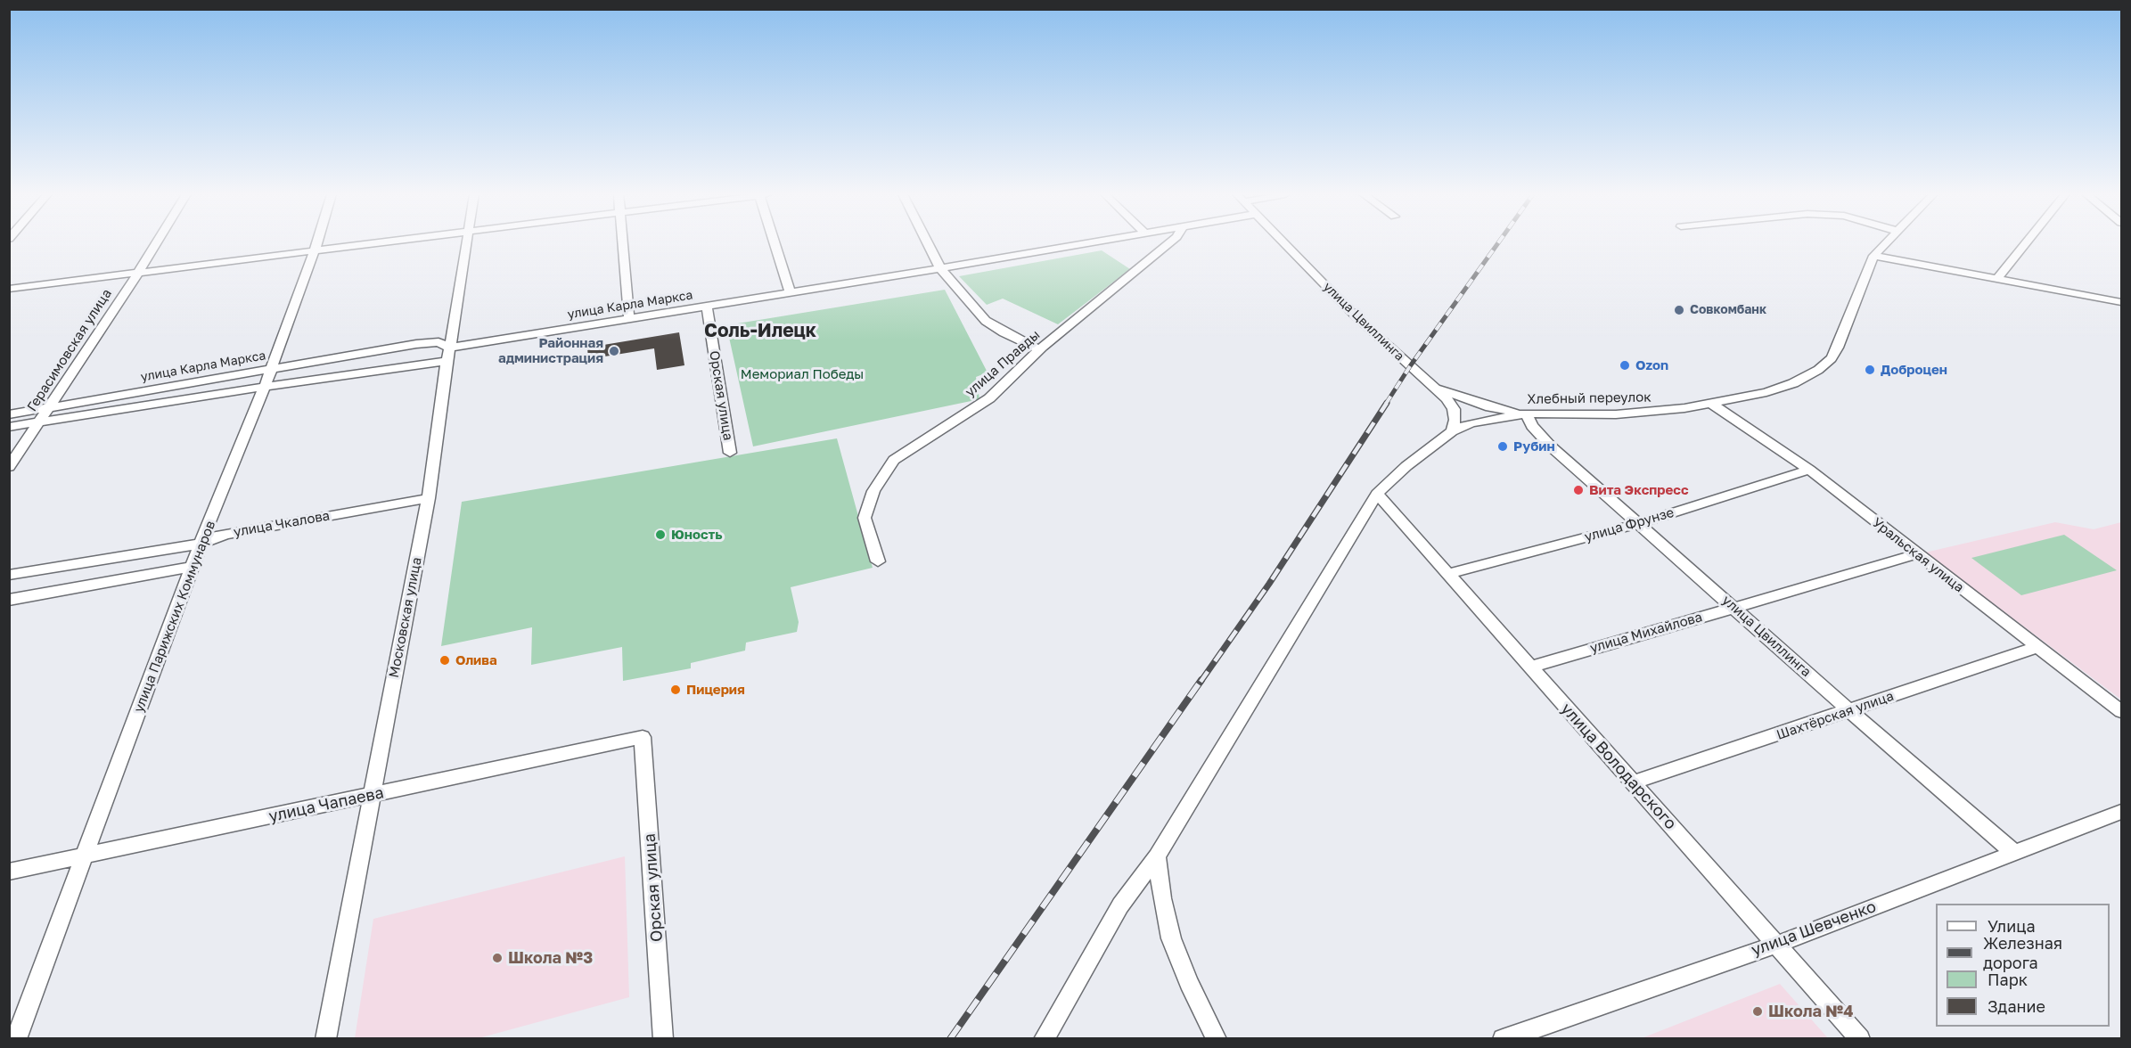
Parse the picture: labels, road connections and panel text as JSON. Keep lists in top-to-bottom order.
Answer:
{
  "streets": {
    "street": [
      "улица Карла Маркса",
      "улица Цвиллинга",
      "Герасимовская улица",
      "улица Правды",
      "Орская улица",
      "Хлебный переулок",
      "улица Чкалова",
      "улица Фрунзе",
      "Уральская улица",
      "улица Парижских Коммунаров",
      "Московская улица",
      "улица Михайлова",
      "Шахтёрская улица",
      "улица Володарского",
      "улица Чапаева",
      "улица Шевченко"
    ]
  },
  "crossings": [
    ["улица Карла Маркса", "Герасимовская улица"],
    ["улица Карла Маркса", "Орская улица"],
    ["улица Карла Маркса", "улица Парижских Коммунаров"],
    ["улица Карла Маркса", "Московская улица"],
    ["улица Цвиллинга", "Хлебный переулок"],
    ["улица Цвиллинга", "улица Фрунзе"],
    ["улица Цвиллинга", "улица Михайлова"],
    ["улица Цвиллинга", "Шахтёрская улица"],
    ["улица Цвиллинга", "улица Шевченко"],
    ["Орская улица", "улица Чапаева"],
    ["Хлебный переулок", "Уральская улица"],
    ["Хлебный переулок", "улица Володарского"],
    ["улица Чкалова", "улица Парижских Коммунаров"],
    ["улица Чкалова", "Московская улица"],
    ["улица Фрунзе", "Уральская улица"],
    ["улица Фрунзе", "улица Володарского"],
    ["Уральская улица", "улица Михайлова"],
    ["Уральская улица", "Шахтёрская улица"],
    ["улица Парижских Коммунаров", "улица Чапаева"],
    ["Московская улица", "улица Чапаева"],
    ["улица Михайлова", "улица Володарского"],
    ["Шахтёрская улица", "улица Володарского"],
    ["улица Володарского", "улица Шевченко"]
  ],
  "districts": ["Соль-Илецк"],
  "parks": ["Мемориал Победы"],
  "places": [
    "Совкомбанк",
    "Районная администрация",
    "Ozon",
    "Доброцен",
    "Рубин",
    "Вита Экспресс",
    "Юность",
    "Олива",
    "Пицерия",
    "Школа №3",
    "Школа №4"
  ],
  "legend": [
    "Улица",
    "Железная дорога",
    "Парк",
    "Здание"
  ]
}
